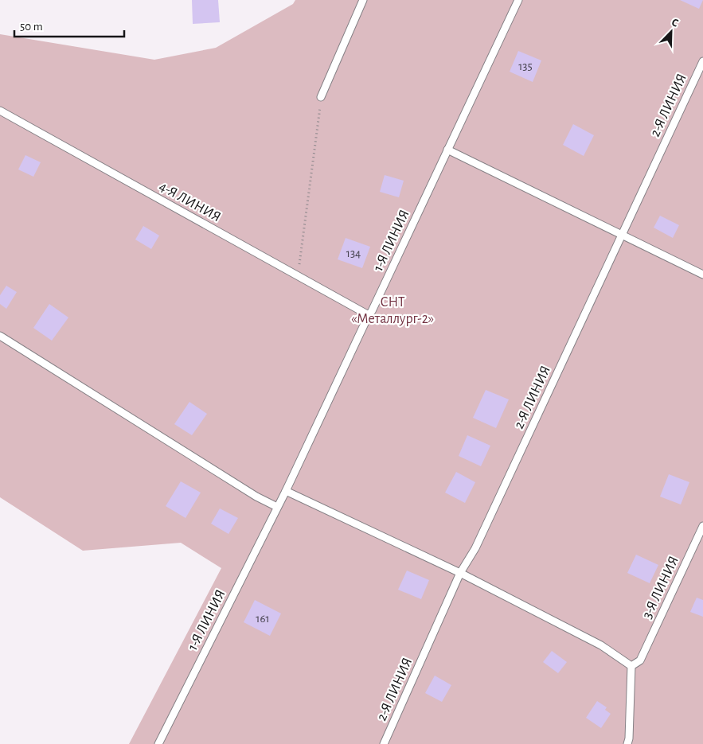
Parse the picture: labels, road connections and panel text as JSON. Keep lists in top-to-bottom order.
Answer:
{
  "streets": {
    "lane": [
      "2-Я ЛИНИЯ",
      "4-Я ЛИНИЯ",
      "1-Я ЛИНИЯ",
      "3-Я ЛИНИЯ"
    ]
  },
  "crossings": [
    ["4-Я ЛИНИЯ", "1-Я ЛИНИЯ"]
  ],
  "parks": ["СНТ «Металлург-2»"],
  "house_numbers": ["135", "134", "161"],
  "scale_bar": "50 m",
  "north": "top right"
}
